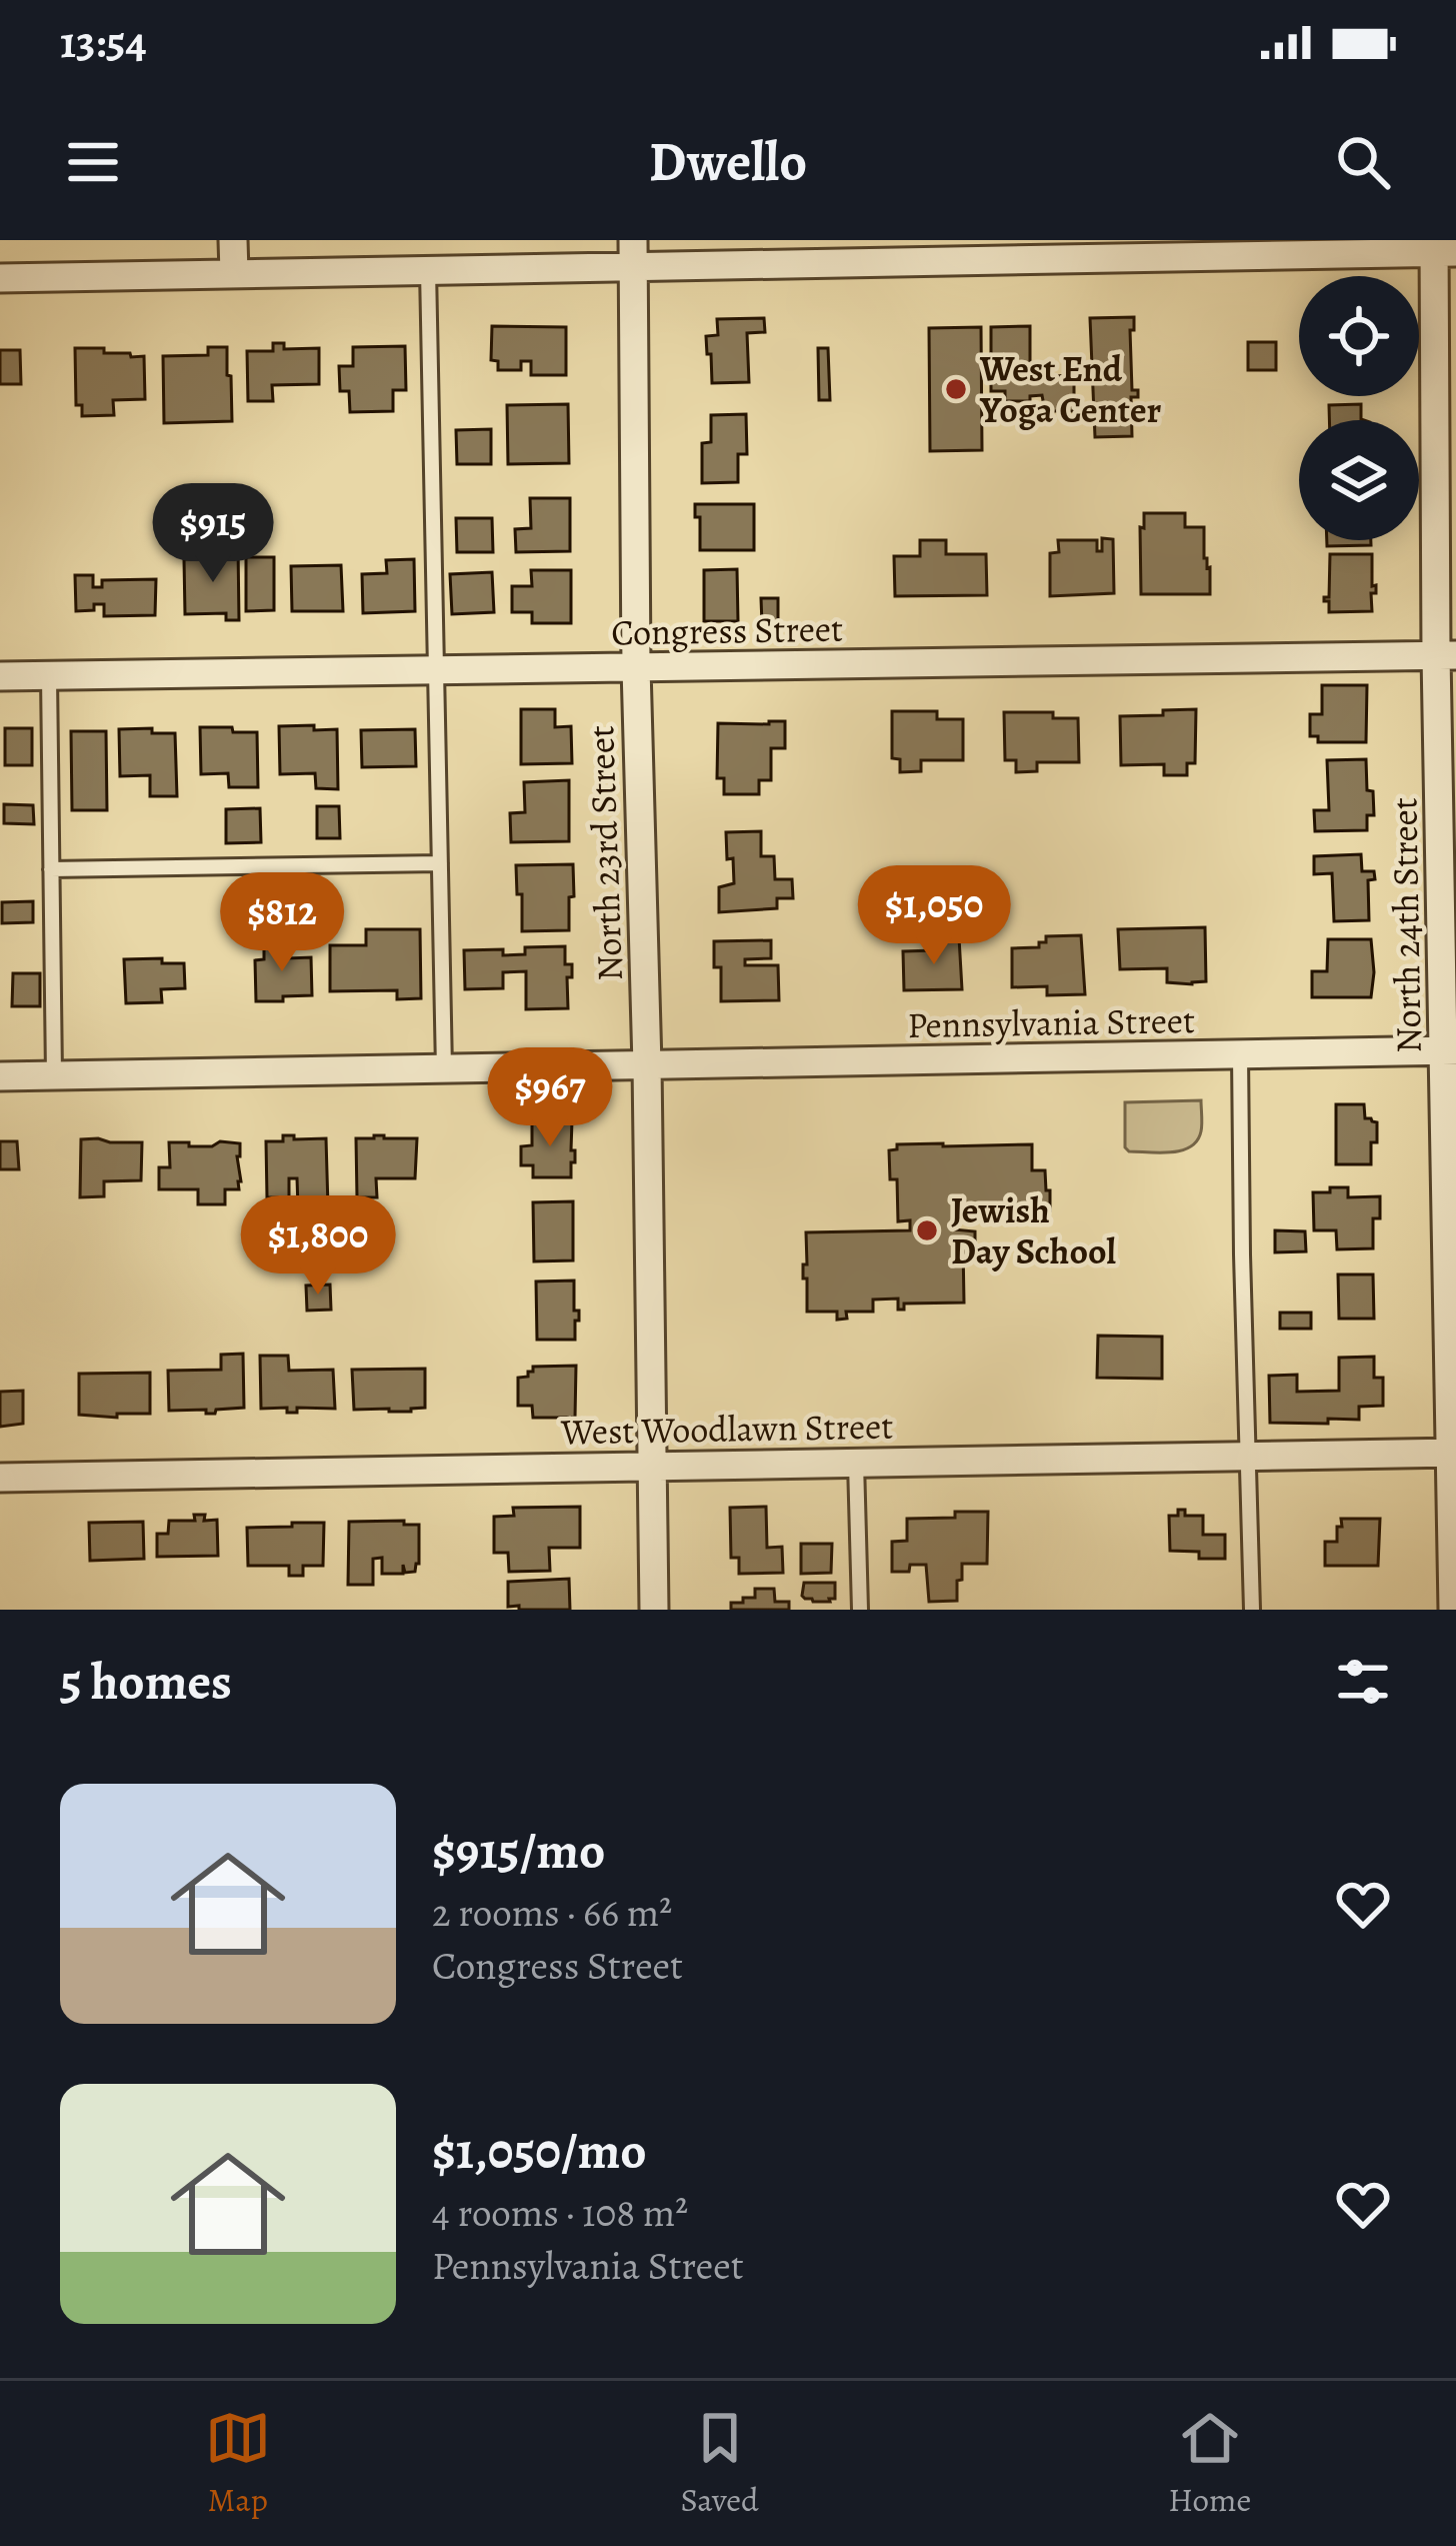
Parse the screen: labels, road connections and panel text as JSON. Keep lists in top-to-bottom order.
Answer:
{
  "streets": {
    "street": [
      "Congress Street",
      "North 23rd Street",
      "North 24th Street",
      "Pennsylvania Street",
      "West Woodlawn Street"
    ]
  },
  "crossings": [
    ["Congress Street", "North 23rd Street"],
    ["Congress Street", "North 24th Street"],
    ["North 23rd Street", "Pennsylvania Street"],
    ["North 23rd Street", "West Woodlawn Street"],
    ["North 24th Street", "Pennsylvania Street"],
    ["North 24th Street", "West Woodlawn Street"]
  ],
  "places": ["West End Yoga Center", "Jewish Day School"],
  "page": {
    "status": "13:54",
    "header": "Dwello",
    "price": [
      "$915",
      "$1,050",
      "$812",
      "$967",
      "$1,800"
    ],
    "heading": "5 homes",
    "list": [
      {
        "name": "$915/mo",
        "note": "2 rooms · 66 m² · Congress Street"
      },
      {
        "name": "$1,050/mo",
        "note": "4 rooms · 108 m² · Pennsylvania Street"
      }
    ],
    "tabs": ["Map", "Saved", "Home"]
  }
}
